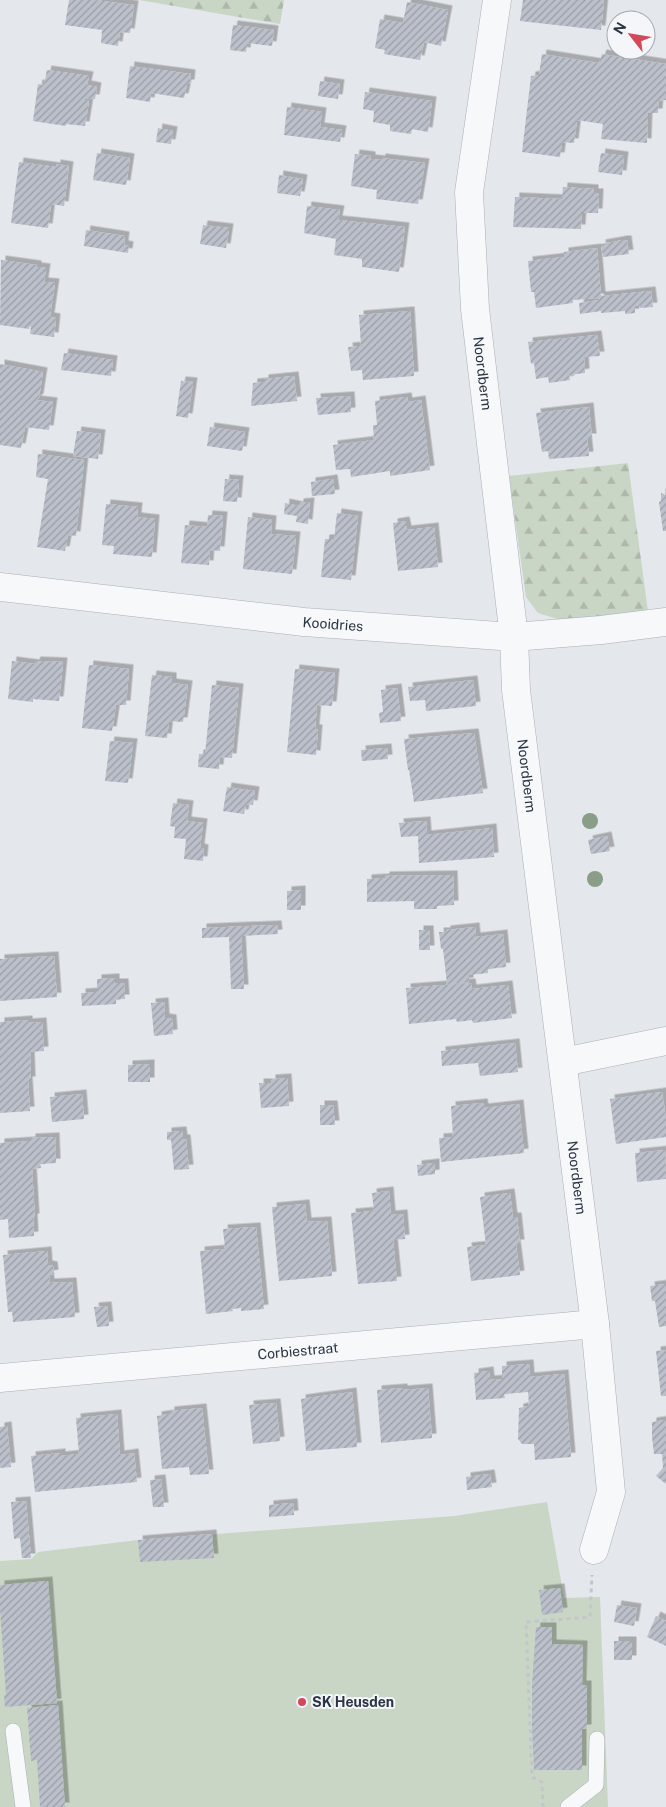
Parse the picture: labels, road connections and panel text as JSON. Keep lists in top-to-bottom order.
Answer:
{
  "streets": {
    "street": ["Noordberm", "Kooidries", "Corbiestraat"]
  },
  "crossings": [
    ["Noordberm", "Kooidries"],
    ["Noordberm", "Corbiestraat"]
  ],
  "places": ["SK Heusden"],
  "north": "top left"
}
